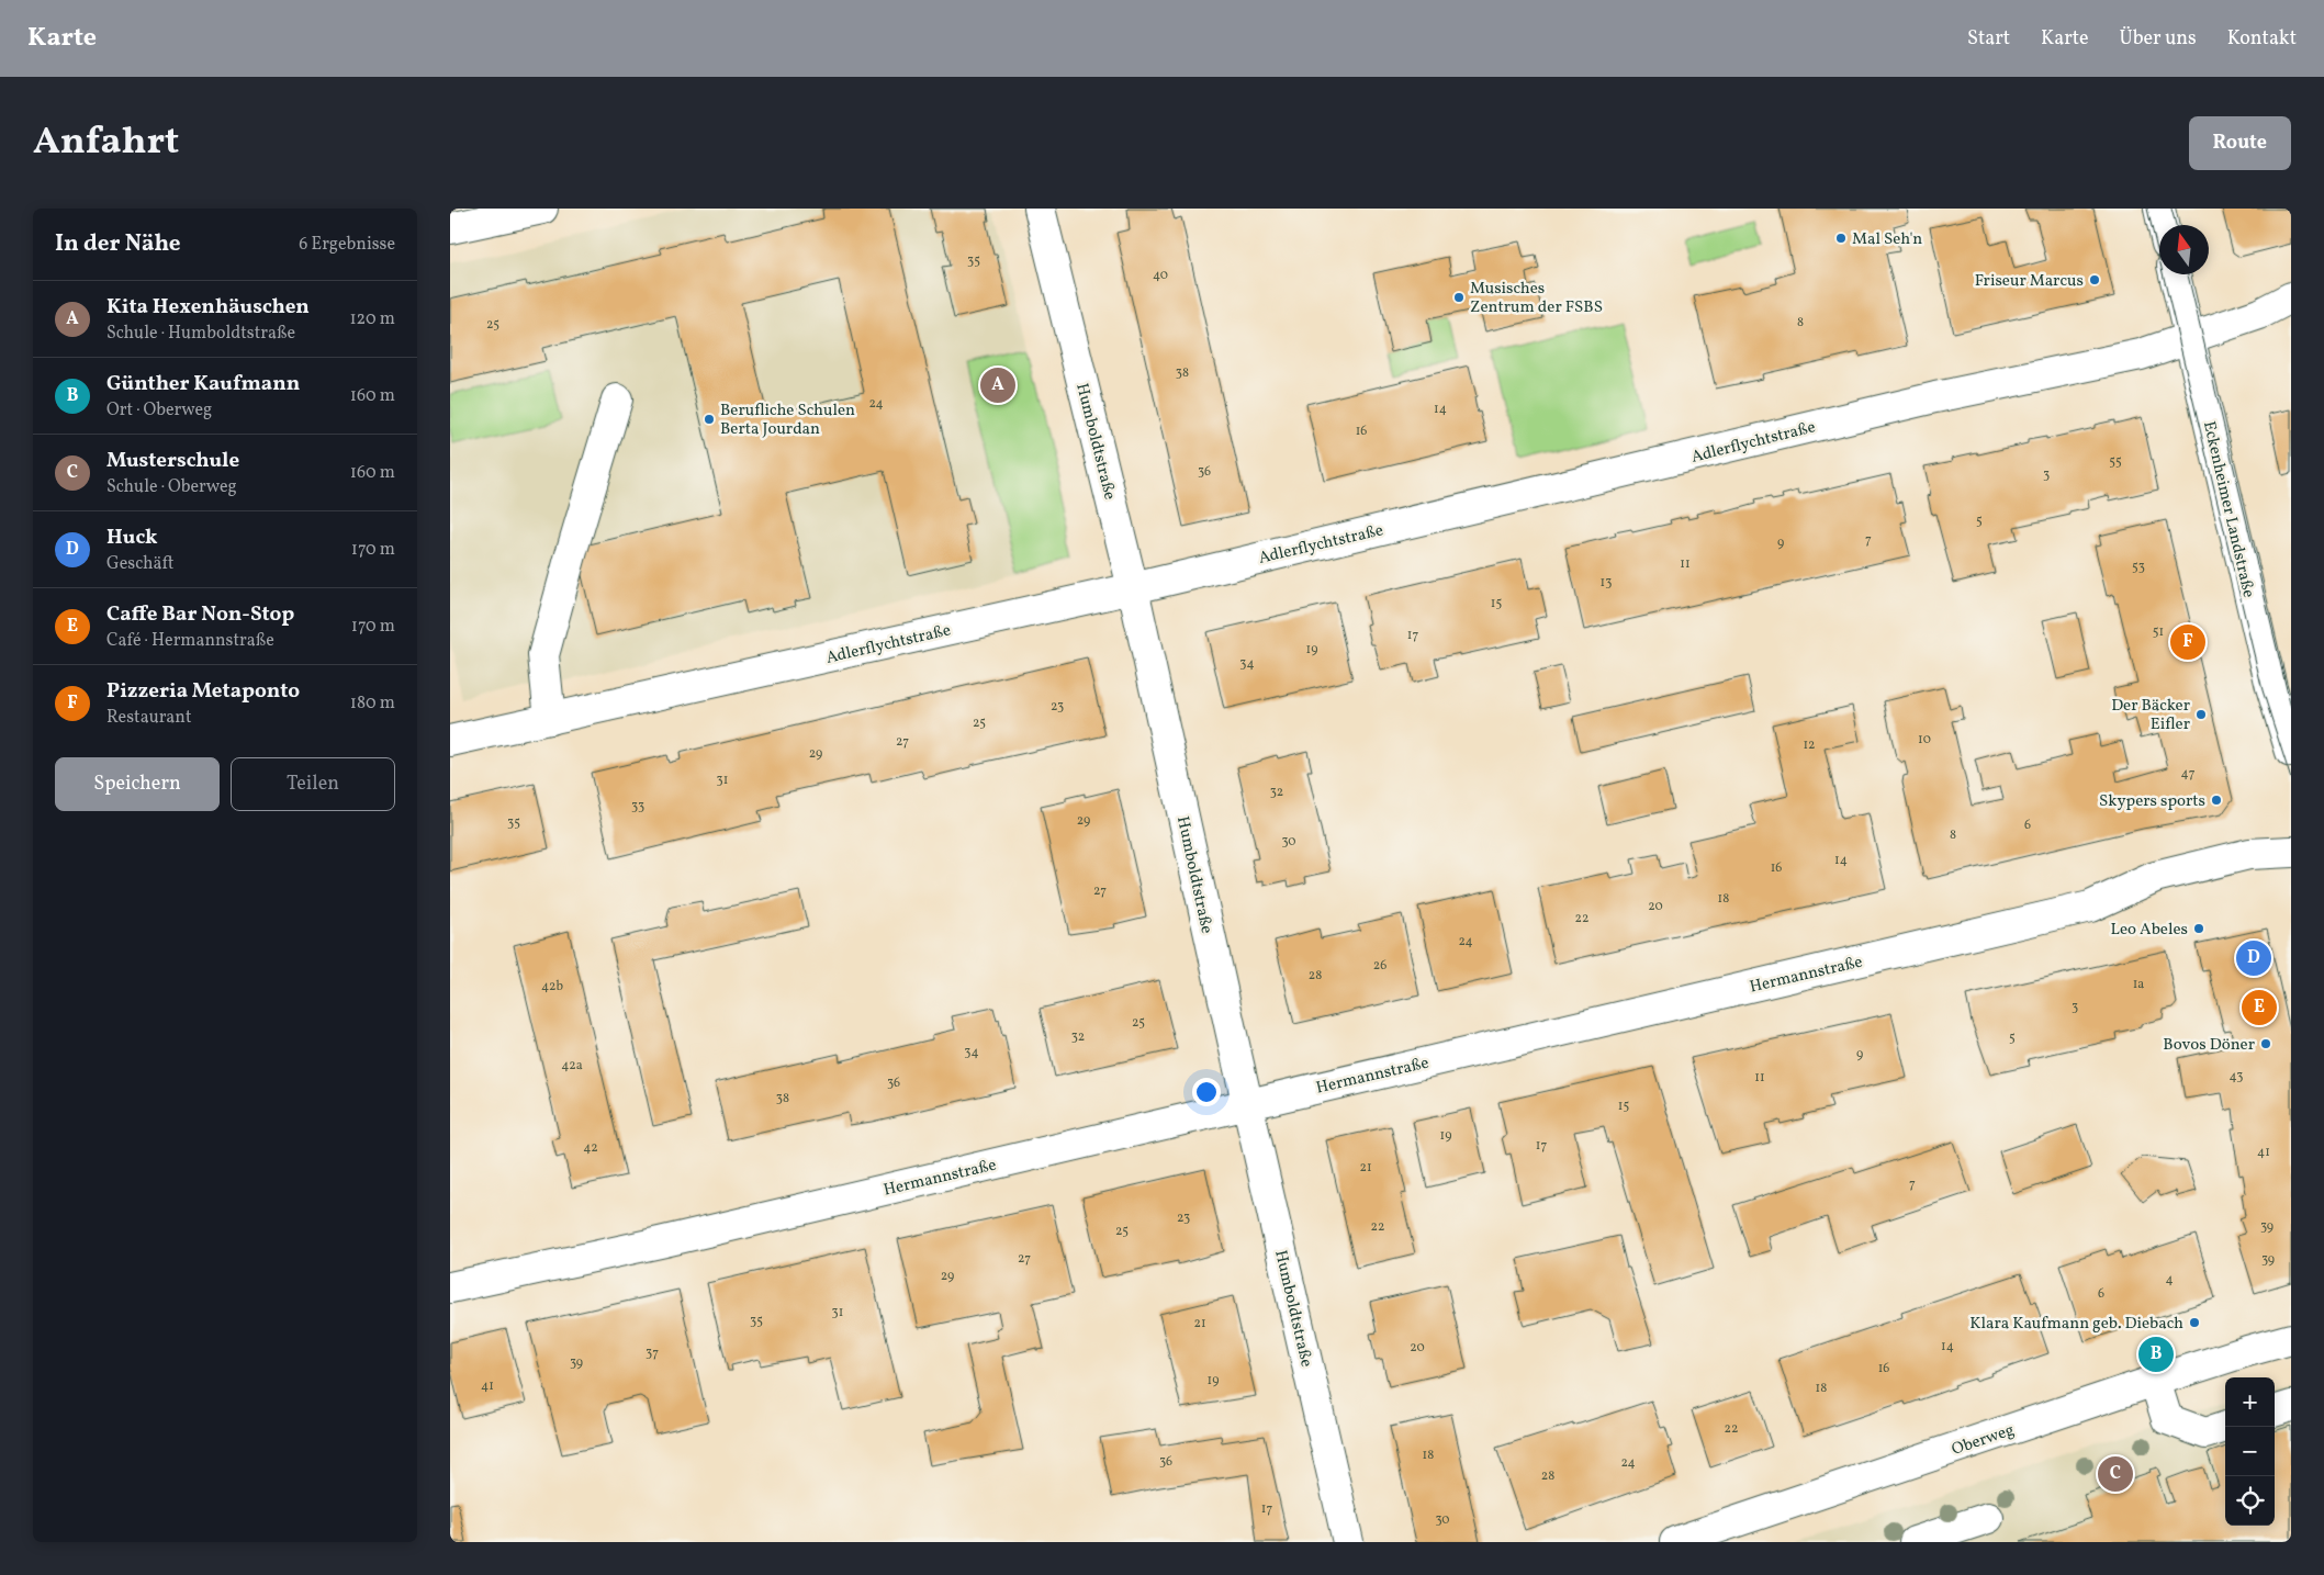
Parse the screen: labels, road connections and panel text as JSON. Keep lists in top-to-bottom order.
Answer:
{
  "streets": {
    "street": [
      "Humboldtstraße",
      "Adlerflychtstraße",
      "Eckenheimer Landstraße",
      "Hermannstraße",
      "Oberweg"
    ]
  },
  "crossings": [
    ["Humboldtstraße", "Adlerflychtstraße"],
    ["Humboldtstraße", "Hermannstraße"],
    ["Adlerflychtstraße", "Eckenheimer Landstraße"]
  ],
  "places": [
    "Mal Seh'n",
    "Friseur Marcus",
    "Musisches Zentrum der FSBS",
    "Berufliche Schulen Berta Jourdan",
    "Der Bäcker Eifler",
    "Skypers sports",
    "Leo Abeles",
    "Bovos Döner",
    "Klara Kaufmann geb. Diebach"
  ],
  "house_numbers": [
    "35",
    "40",
    "8",
    "25",
    "38",
    "24",
    "14",
    "16",
    "55",
    "36",
    "3",
    "5",
    "7",
    "9",
    "11",
    "53",
    "13",
    "15",
    "51",
    "17",
    "19",
    "34",
    "23",
    "25",
    "10",
    "27",
    "12",
    "29",
    "47",
    "31",
    "32",
    "33",
    "29",
    "35",
    "6",
    "8",
    "30",
    "14",
    "16",
    "27",
    "18",
    "20",
    "22",
    "24",
    "26",
    "28",
    "1a",
    "42b",
    "3",
    "25",
    "32",
    "5",
    "34",
    "9",
    "42a",
    "43",
    "11",
    "36",
    "38",
    "15",
    "19",
    "17",
    "42",
    "41",
    "21",
    "7",
    "23",
    "22",
    "39",
    "25",
    "27",
    "39",
    "29",
    "4",
    "6",
    "31",
    "35",
    "21",
    "14",
    "20",
    "37",
    "39",
    "16",
    "19",
    "41",
    "18",
    "22",
    "18",
    "36",
    "24",
    "28",
    "17",
    "30"
  ],
  "north": "top",
  "page": {
    "header": "Karte",
    "nav": [
      "Start",
      "Karte",
      "Über uns",
      "Kontakt"
    ],
    "title": "Anfahrt",
    "buttons": [
      "Route",
      ["Speichern", "Teilen"]
    ],
    "heading": ["In der Nähe", "6 Ergebnisse"],
    "list": [
      {
        "mark": "A",
        "name": "Kita Hexenhäuschen",
        "note": "Schule · Humboldtstraße",
        "value": "120 m"
      },
      {
        "mark": "B",
        "name": "Günther Kaufmann",
        "note": "Ort · Oberweg",
        "value": "160 m"
      },
      {
        "mark": "C",
        "name": "Musterschule",
        "note": "Schule · Oberweg",
        "value": "160 m"
      },
      {
        "mark": "D",
        "name": "Huck",
        "note": "Geschäft",
        "value": "170 m"
      },
      {
        "mark": "E",
        "name": "Caffe Bar Non-Stop",
        "note": "Café · Hermannstraße",
        "value": "170 m"
      },
      {
        "mark": "F",
        "name": "Pizzeria Metaponto",
        "note": "Restaurant",
        "value": "180 m"
      }
    ],
    "pins": [
      "A",
      "F",
      "D",
      "E",
      "B",
      "C"
    ],
    "map_buttons": ["+", "−"]
  }
}
